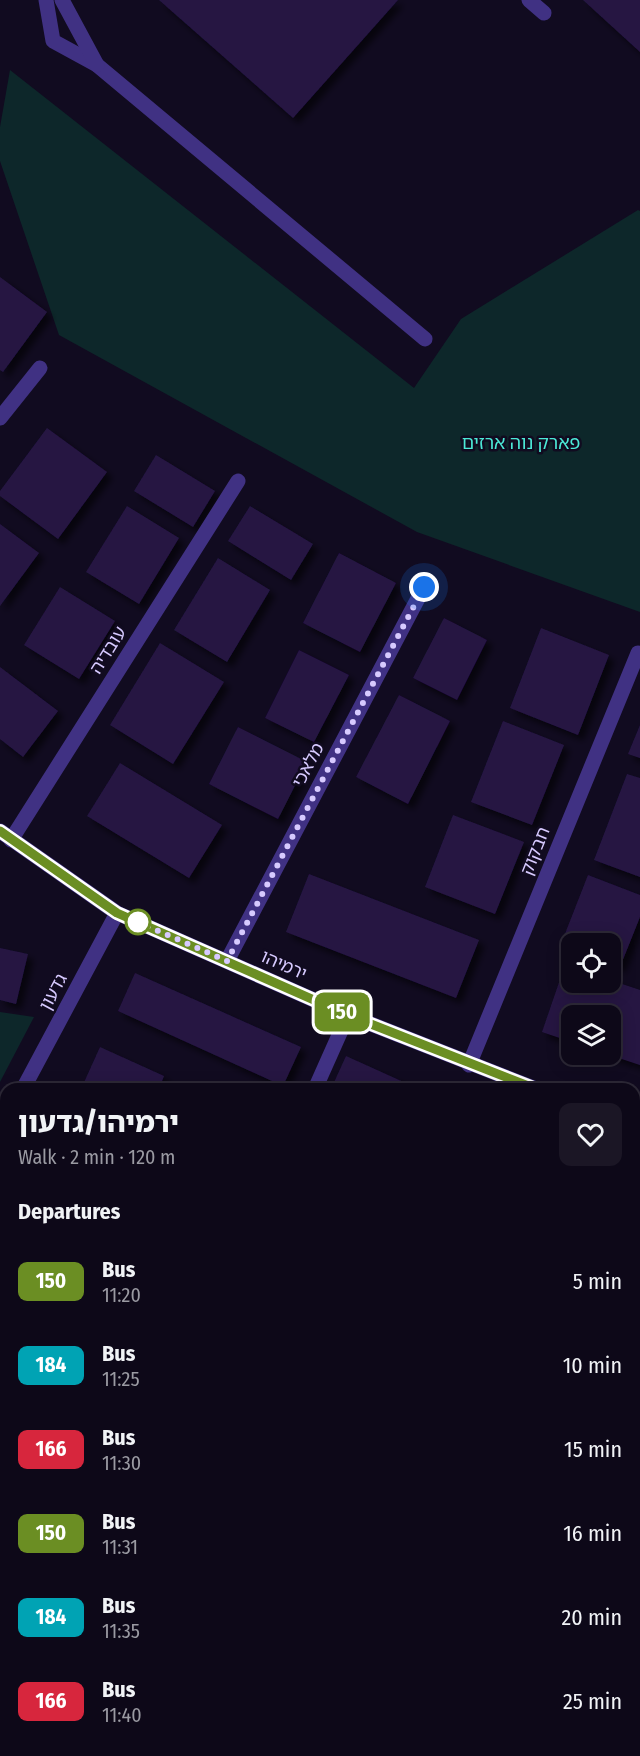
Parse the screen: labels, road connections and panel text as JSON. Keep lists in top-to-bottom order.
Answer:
{
  "streets": {
    "street": [
      "עובדיה",
      "מלאכי",
      "חבקוק",
      "ירמיהו",
      "גדעון"
    ]
  },
  "crossings": [
    ["עובדיה", "ירמיהו"],
    ["מלאכי", "ירמיהו"],
    ["חבקוק", "ירמיהו"],
    ["ירמיהו", "גדעון"]
  ],
  "parks": ["פארק נוה ארזים"],
  "lines": ["bus line 150"],
  "page": {
    "on_map": "150",
    "heading": [
      ["ירמיהו/גדעון", "Walk · 2 min · 120 m"],
      "Departures"
    ],
    "list": [
      {
        "mark": "150",
        "name": "Bus",
        "note": "11:20",
        "value": "5 min"
      },
      {
        "mark": "184",
        "name": "Bus",
        "note": "11:25",
        "value": "10 min"
      },
      {
        "mark": "166",
        "name": "Bus",
        "note": "11:30",
        "value": "15 min"
      },
      {
        "mark": "150",
        "name": "Bus",
        "note": "11:31",
        "value": "16 min"
      },
      {
        "mark": "184",
        "name": "Bus",
        "note": "11:35",
        "value": "20 min"
      },
      {
        "mark": "166",
        "name": "Bus",
        "note": "11:40",
        "value": "25 min"
      }
    ]
  }
}
